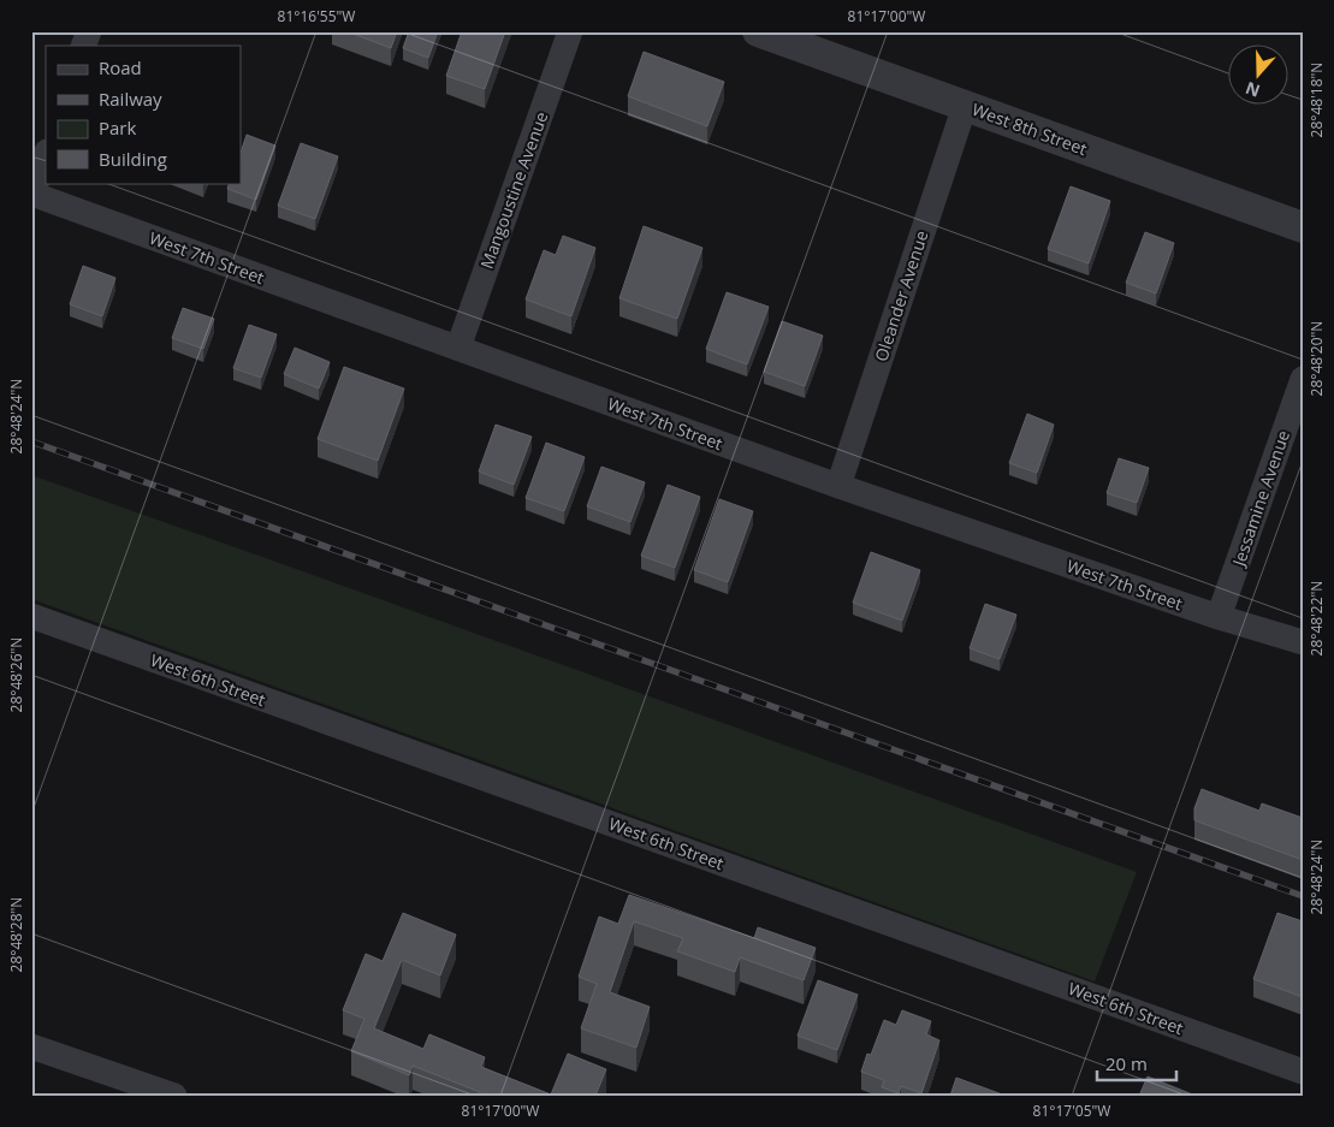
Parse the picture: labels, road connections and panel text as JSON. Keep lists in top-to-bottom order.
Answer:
{
  "streets": {
    "street": [
      "West 8th Street",
      "Mangoustine Avenue",
      "West 7th Street",
      "Oleander Avenue",
      "Jessamine Avenue",
      "West 6th Street"
    ]
  },
  "crossings": [
    ["West 8th Street", "Oleander Avenue"],
    ["Mangoustine Avenue", "West 7th Street"],
    ["West 7th Street", "Oleander Avenue"],
    ["West 7th Street", "Jessamine Avenue"]
  ],
  "legend": [
    "Road",
    "Railway",
    "Park",
    "Building"
  ],
  "scale_bar": "20 m",
  "north": "bottom",
  "coordinates": [
    "81°16'55\"W",
    "81°17'00\"W",
    "28°48'18\"N",
    "28°48'20\"N",
    "28°48'24\"N",
    "28°48'22\"N",
    "28°48'26\"N",
    "28°48'28\"N",
    "81°17'05\"W"
  ]
}
